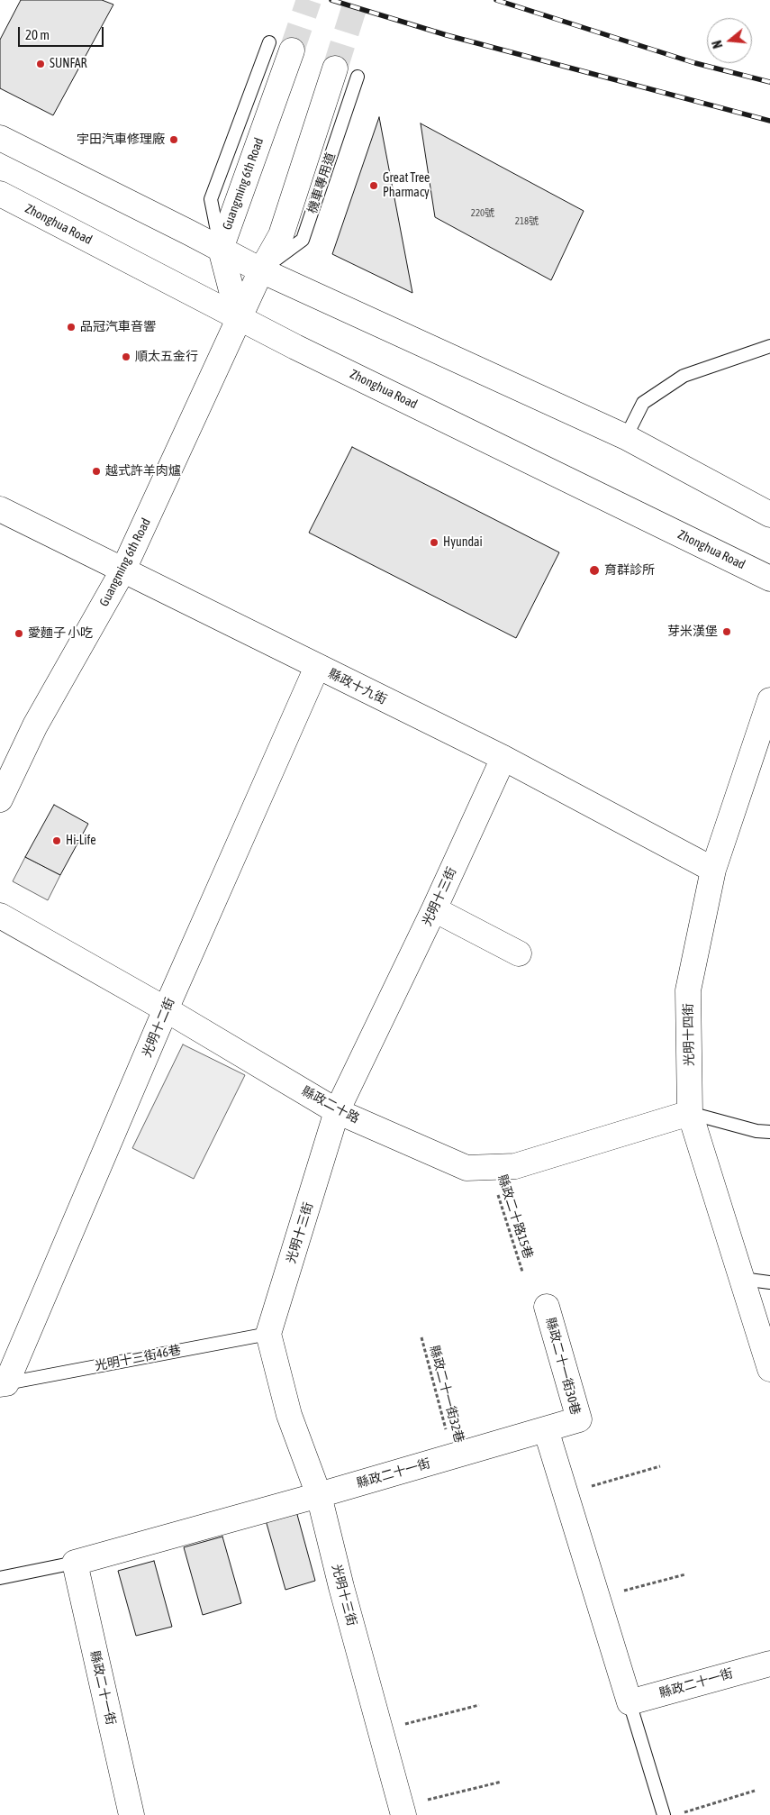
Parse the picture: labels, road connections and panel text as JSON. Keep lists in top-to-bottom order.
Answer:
{
  "streets": {
    "street": [
      "Guangming 6th Road",
      "Zhonghua Road",
      "縣政十九街",
      "光明十三街",
      "光明十二街",
      "光明十四街",
      "縣政二十路",
      "縣政二十一街30巷",
      "縣政二十一街"
    ],
    "lane": ["光明十三街46巷"],
    "path": ["縣政二十路15巷", "縣政二十一街32巷"]
  },
  "crossings": [
    ["Guangming 6th Road", "Zhonghua Road"],
    ["Guangming 6th Road", "縣政十九街"],
    ["縣政十九街", "光明十三街"],
    ["縣政十九街", "光明十二街"],
    ["縣政十九街", "光明十四街"],
    ["光明十三街", "縣政二十路"],
    ["光明十三街", "光明十三街46巷"],
    ["光明十三街", "縣政二十一街"],
    ["光明十二街", "縣政二十路"],
    ["光明十二街", "光明十三街46巷"],
    ["光明十四街", "縣政二十路"],
    ["縣政二十路", "縣政二十路15巷"],
    ["縣政二十一街30巷", "縣政二十一街"],
    ["縣政二十一街32巷", "縣政二十一街"]
  ],
  "places": [
    "SUNFAR",
    "宇田汽車修理廠",
    "Great Tree Pharmacy",
    "品冠汽車音響",
    "順太五金行",
    "越式許羊肉爐",
    "Hyundai",
    "育群診所",
    "芽米漢堡",
    "愛麵子 小吃",
    "Hi-Life"
  ],
  "house_numbers": ["220號", "218號"],
  "scale_bar": "20 m",
  "north": "left"
}
